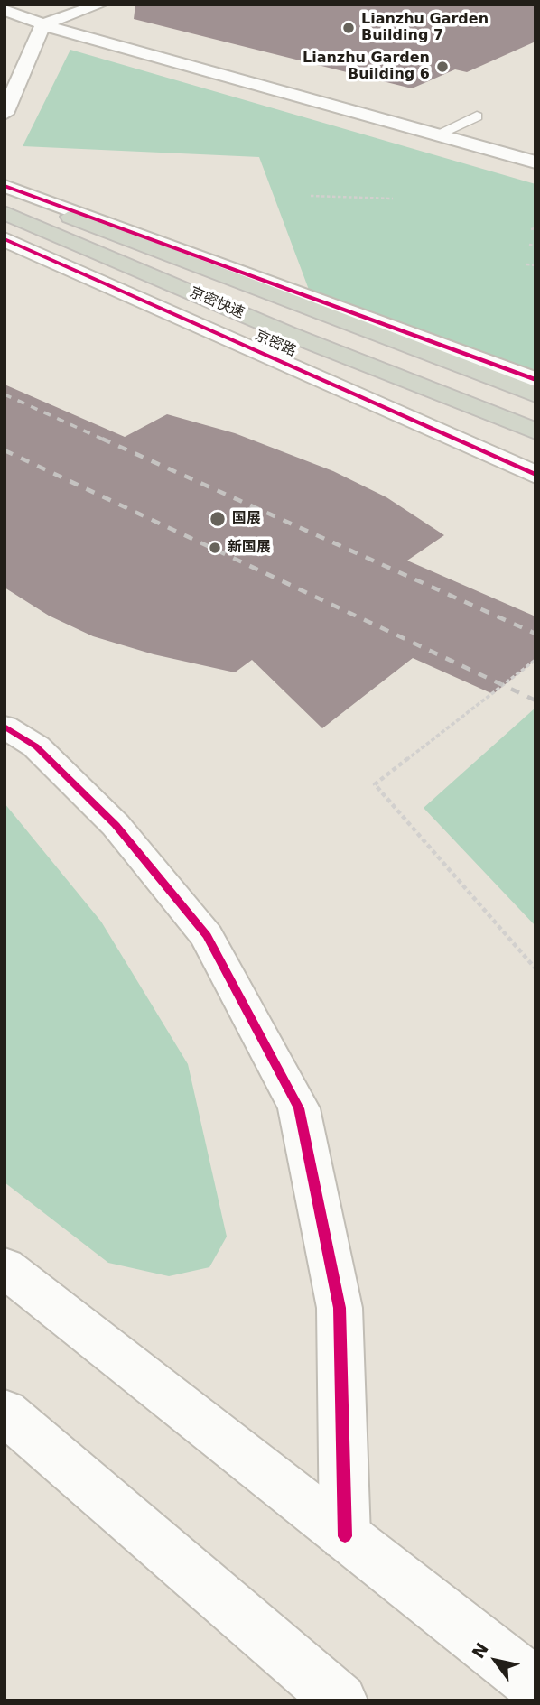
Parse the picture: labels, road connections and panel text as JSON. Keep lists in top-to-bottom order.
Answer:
{
  "streets": {
    "highway": ["京密快速"],
    "street": ["京密路"]
  },
  "places": [
    "Lianzhu Garden Building 7",
    "Lianzhu Garden Building 6",
    "国展",
    "新国展"
  ],
  "north": "top left"
}
